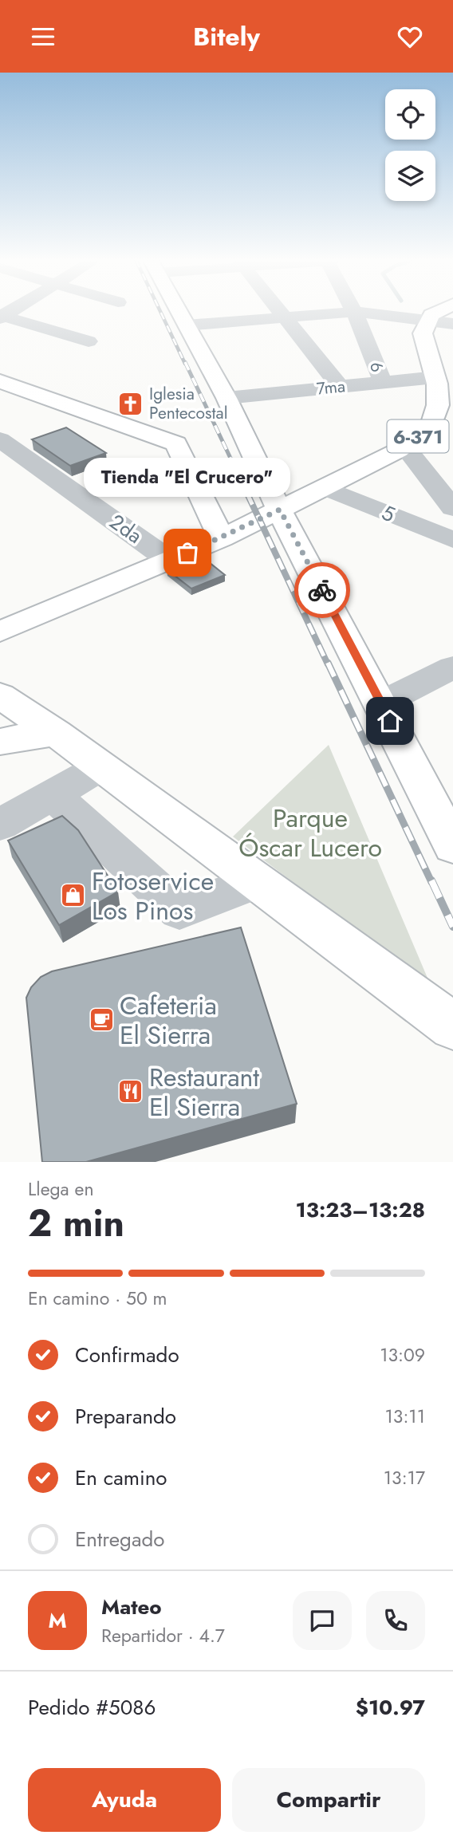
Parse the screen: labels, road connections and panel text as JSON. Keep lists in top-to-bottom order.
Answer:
{
  "streets": {
    "main road": ["6-371"],
    "street": [
      "6",
      "7ma",
      "5",
      "2da"
    ]
  },
  "crossings": [
    ["6", "7ma"],
    ["7ma", "6-371"],
    ["6-371", "5"]
  ],
  "parks": ["Parque Óscar Lucero"],
  "places": {
    "church": ["Iglesia Pentecostal"],
    "other": ["Tienda \"El Crucero\""],
    "shop": ["Fotoservice Los Pinos"],
    "cafe": ["Cafeteria El Sierra"],
    "restaurant": ["Restaurant El Sierra"]
  },
  "page": {
    "header": "Bitely",
    "bubble": "Tienda \"El Crucero\"",
    "heading": ["2 min", "Llega en", "13:23–13:28"],
    "panel": [
      "Mateo",
      "Repartidor · 4.7",
      "Pedido #5086",
      "$10.97"
    ],
    "bar": "En camino · 50 m",
    "list": [
      ["Confirmado", "13:09"],
      ["Preparando", "13:11"],
      ["En camino", "13:17"],
      "Entregado"
    ],
    "round": "M",
    "buttons": ["Ayuda", "Compartir"]
  }
}
